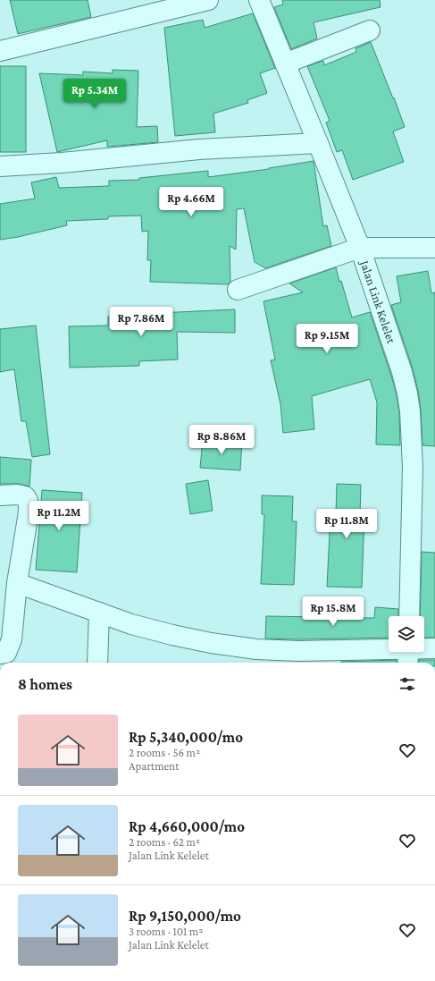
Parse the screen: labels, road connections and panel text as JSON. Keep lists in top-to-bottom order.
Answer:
{
  "streets": {
    "street": ["Jalan Link Kelelet"]
  },
  "page": {
    "price": [
      "Rp 5.34M",
      "Rp 4.66M",
      "Rp 7.86M",
      "Rp 9.15M",
      "Rp 8.86M",
      "Rp 11.2M",
      "Rp 11.8M",
      "Rp 15.8M"
    ],
    "heading": "8 homes",
    "list": [
      {
        "name": "Rp 5,340,000/mo",
        "note": "2 rooms · 56 m² · Apartment"
      },
      {
        "name": "Rp 4,660,000/mo",
        "note": "2 rooms · 62 m² · Jalan Link Kelelet"
      },
      {
        "name": "Rp 9,150,000/mo",
        "note": "3 rooms · 101 m² · Jalan Link Kelelet"
      }
    ]
  }
}
